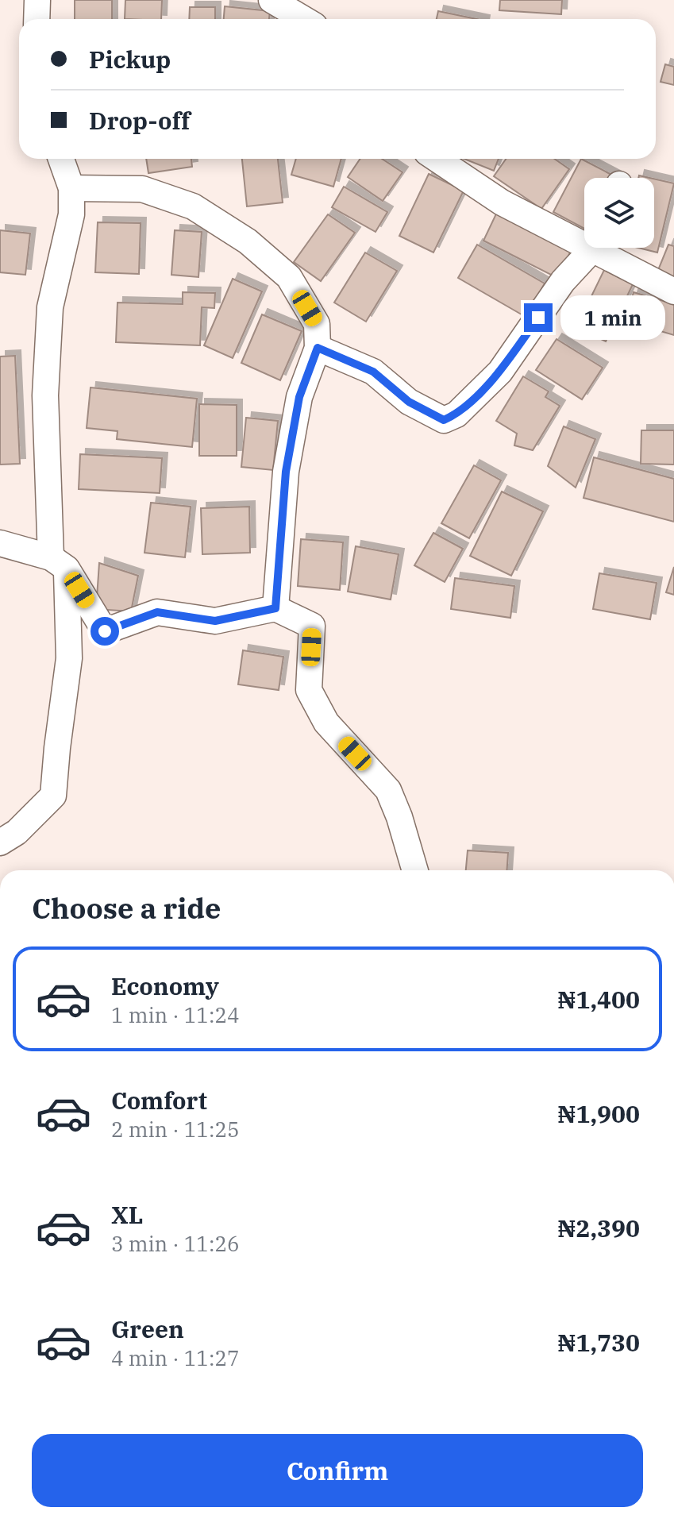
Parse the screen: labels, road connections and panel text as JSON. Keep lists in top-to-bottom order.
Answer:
{
  "page": {
    "banner": ["Pickup", "Drop-off"],
    "bubble": "1 min",
    "heading": "Choose a ride",
    "list": [
      {
        "name": "Economy",
        "note": "1 min · 11:24",
        "value": "₦1,400"
      },
      {
        "name": "Comfort",
        "note": "2 min · 11:25",
        "value": "₦1,900"
      },
      {
        "name": "XL",
        "note": "3 min · 11:26",
        "value": "₦2,390"
      },
      {
        "name": "Green",
        "note": "4 min · 11:27",
        "value": "₦1,730"
      }
    ],
    "buttons": "Confirm"
  }
}
